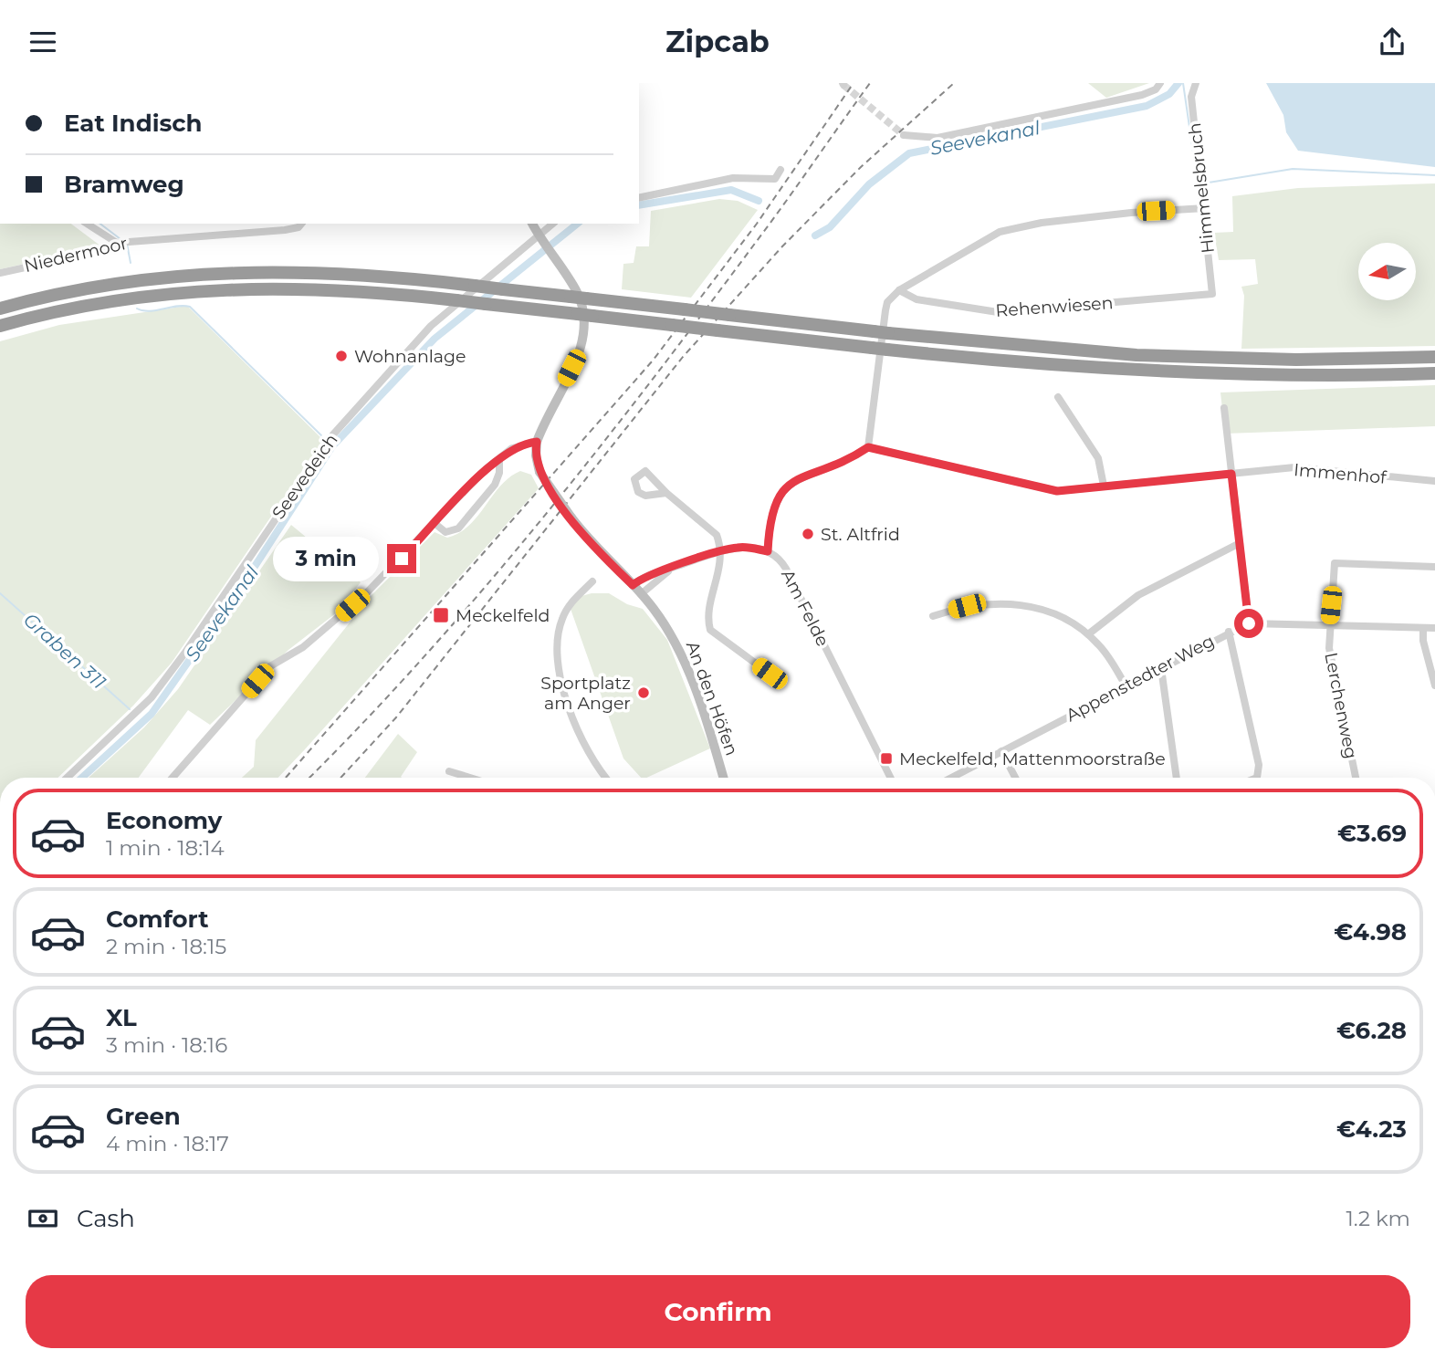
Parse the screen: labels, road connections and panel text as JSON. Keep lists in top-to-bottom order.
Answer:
{
  "streets": {
    "street": [
      "Himmelsbruch",
      "Niedermoor",
      "Rehenwiesen",
      "Immenhof",
      "Seevedeich",
      "Am Felde",
      "Appenstedter Weg",
      "An den Höfen",
      "Lerchenweg"
    ]
  },
  "crossings": [
    ["Himmelsbruch", "Rehenwiesen"],
    ["Am Felde", "An den Höfen"],
    ["Appenstedter Weg", "Lerchenweg"]
  ],
  "water": ["Seevekanal", "Graben 311"],
  "places": {
    "other": ["Wohnanlage", "St. Altfrid", "Sportplatz am Anger"],
    "transit": ["Meckelfeld", "Meckelfeld, Mattenmoorstraße"]
  },
  "north": "left",
  "page": {
    "header": "Zipcab",
    "banner": ["Eat Indisch", "Bramweg"],
    "bubble": "3 min",
    "list": [
      {
        "name": "Economy",
        "note": "1 min · 18:14",
        "value": "€3.69"
      },
      {
        "name": "Comfort",
        "note": "2 min · 18:15",
        "value": "€4.98"
      },
      {
        "name": "XL",
        "note": "3 min · 18:16",
        "value": "€6.28"
      },
      {
        "name": "Green",
        "note": "4 min · 18:17",
        "value": "€4.23"
      }
    ],
    "pay": ["Cash", "1.2 km"],
    "buttons": "Confirm"
  }
}
